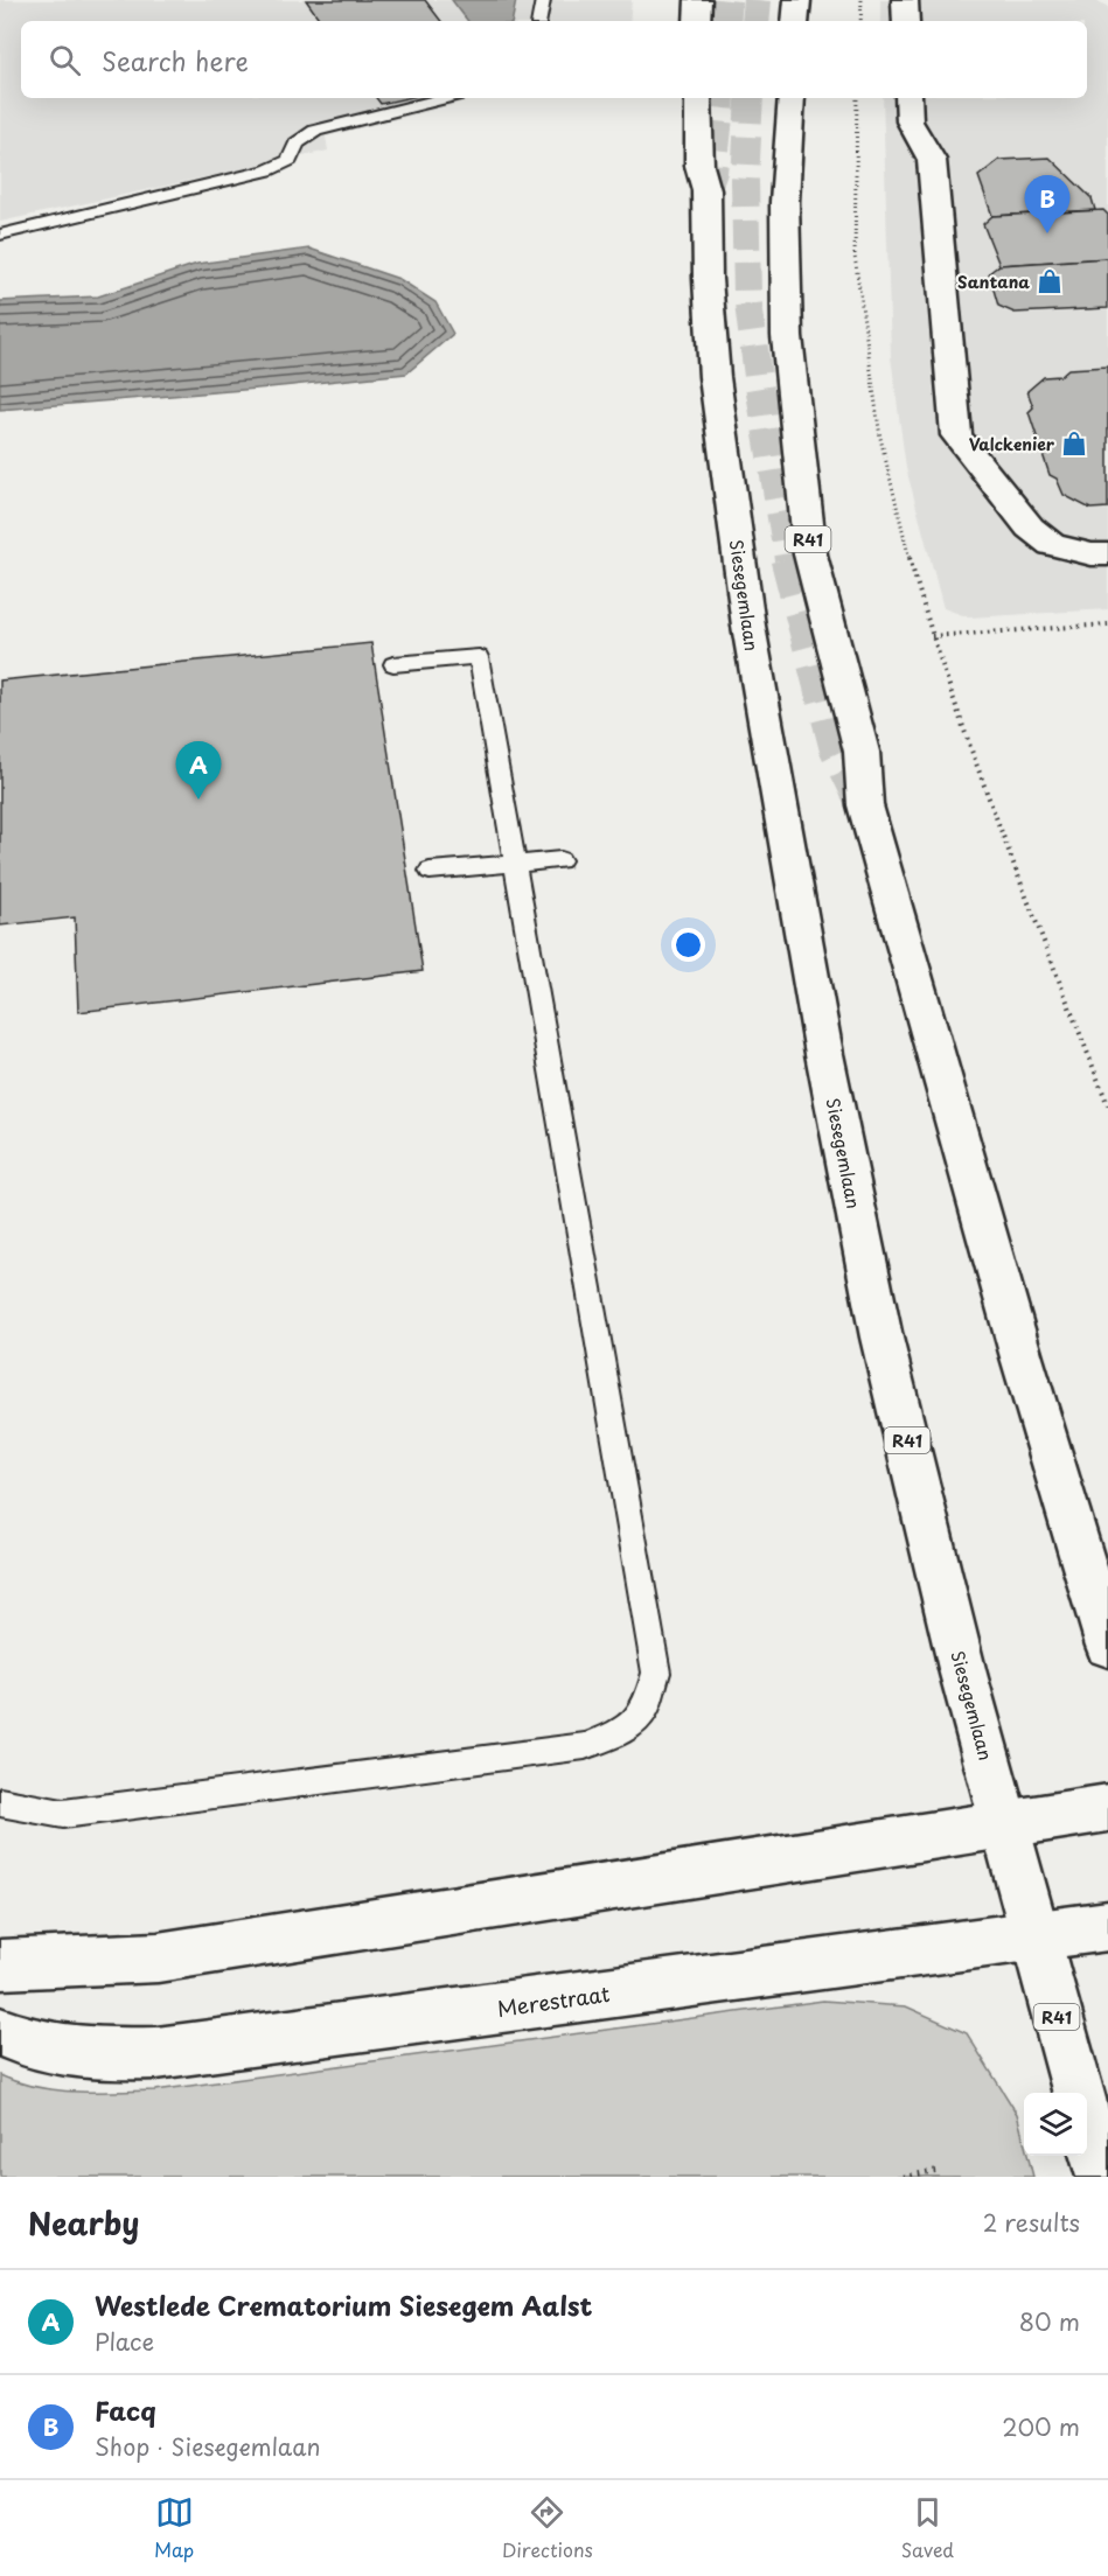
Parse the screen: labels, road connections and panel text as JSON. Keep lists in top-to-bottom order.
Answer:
{
  "streets": {
    "main road": ["R41", "Siesegemlaan", "Merestraat"]
  },
  "crossings": [
    ["Siesegemlaan", "Merestraat"]
  ],
  "places": {
    "shop": ["Santana", "Valckenier"]
  },
  "page": {
    "search": "Search here",
    "pins": ["B", "A"],
    "heading": ["Nearby", "2 results"],
    "list": [
      {
        "mark": "A",
        "name": "Westlede Crematorium Siesegem Aalst",
        "note": "Place",
        "value": "80 m"
      },
      {
        "mark": "B",
        "name": "Facq",
        "note": "Shop · Siesegemlaan",
        "value": "200 m"
      }
    ],
    "nav": ["Map", "Directions", "Saved"]
  }
}
